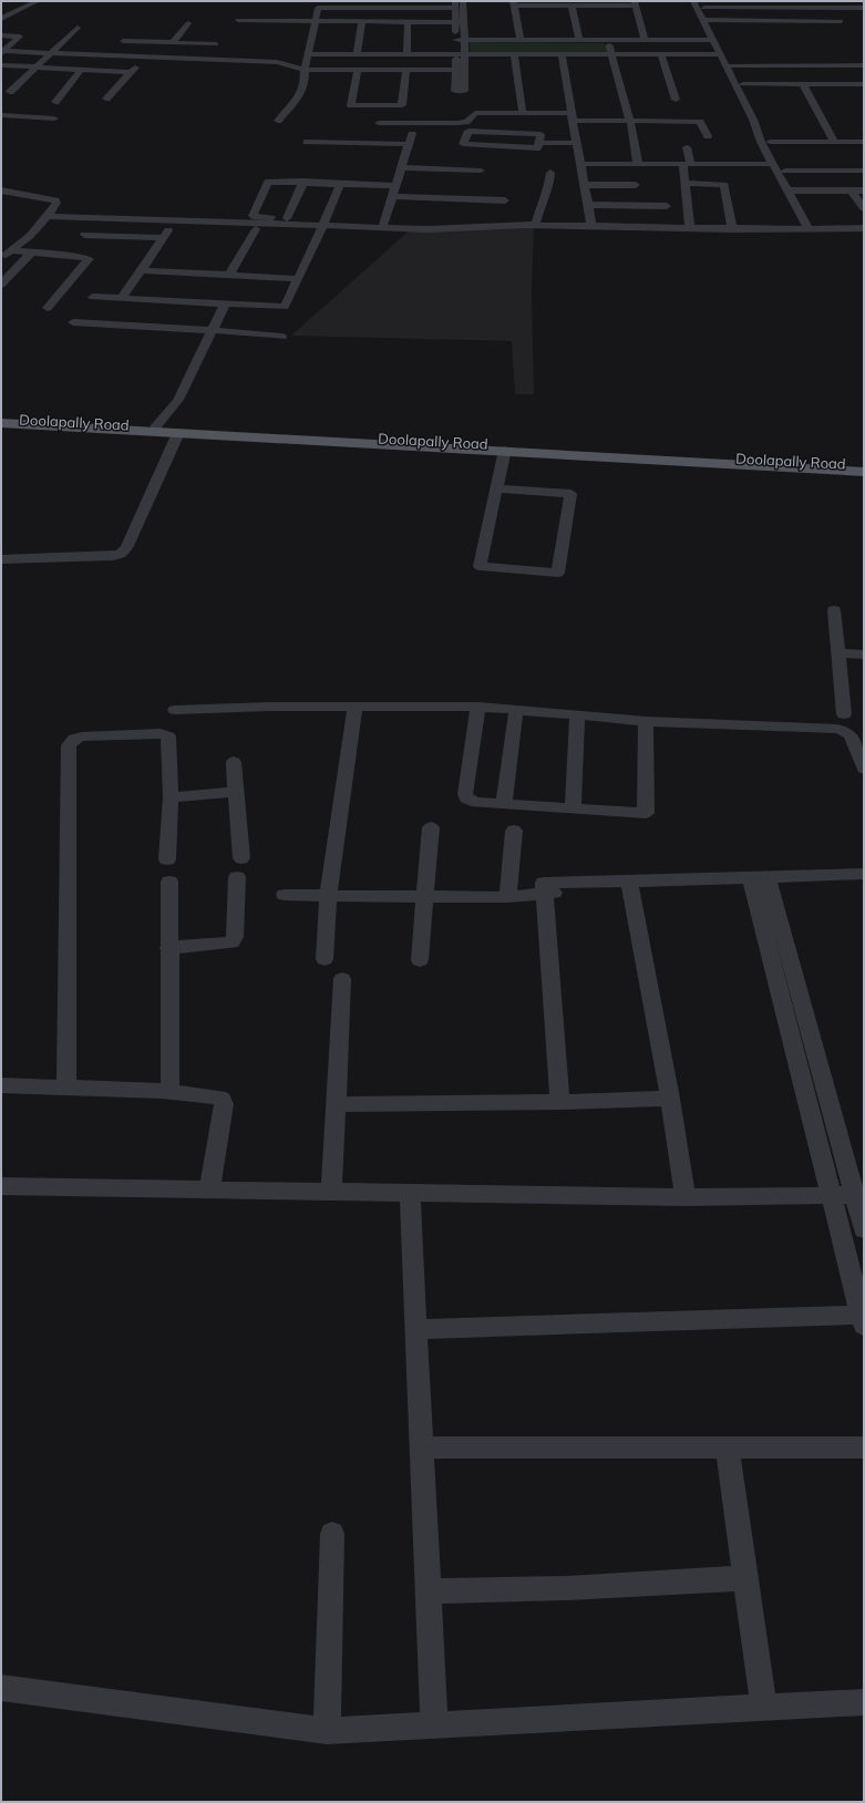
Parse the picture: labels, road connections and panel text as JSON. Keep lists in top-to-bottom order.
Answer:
{
  "streets": {
    "main road": ["Doolapally Road"]
  }
}
